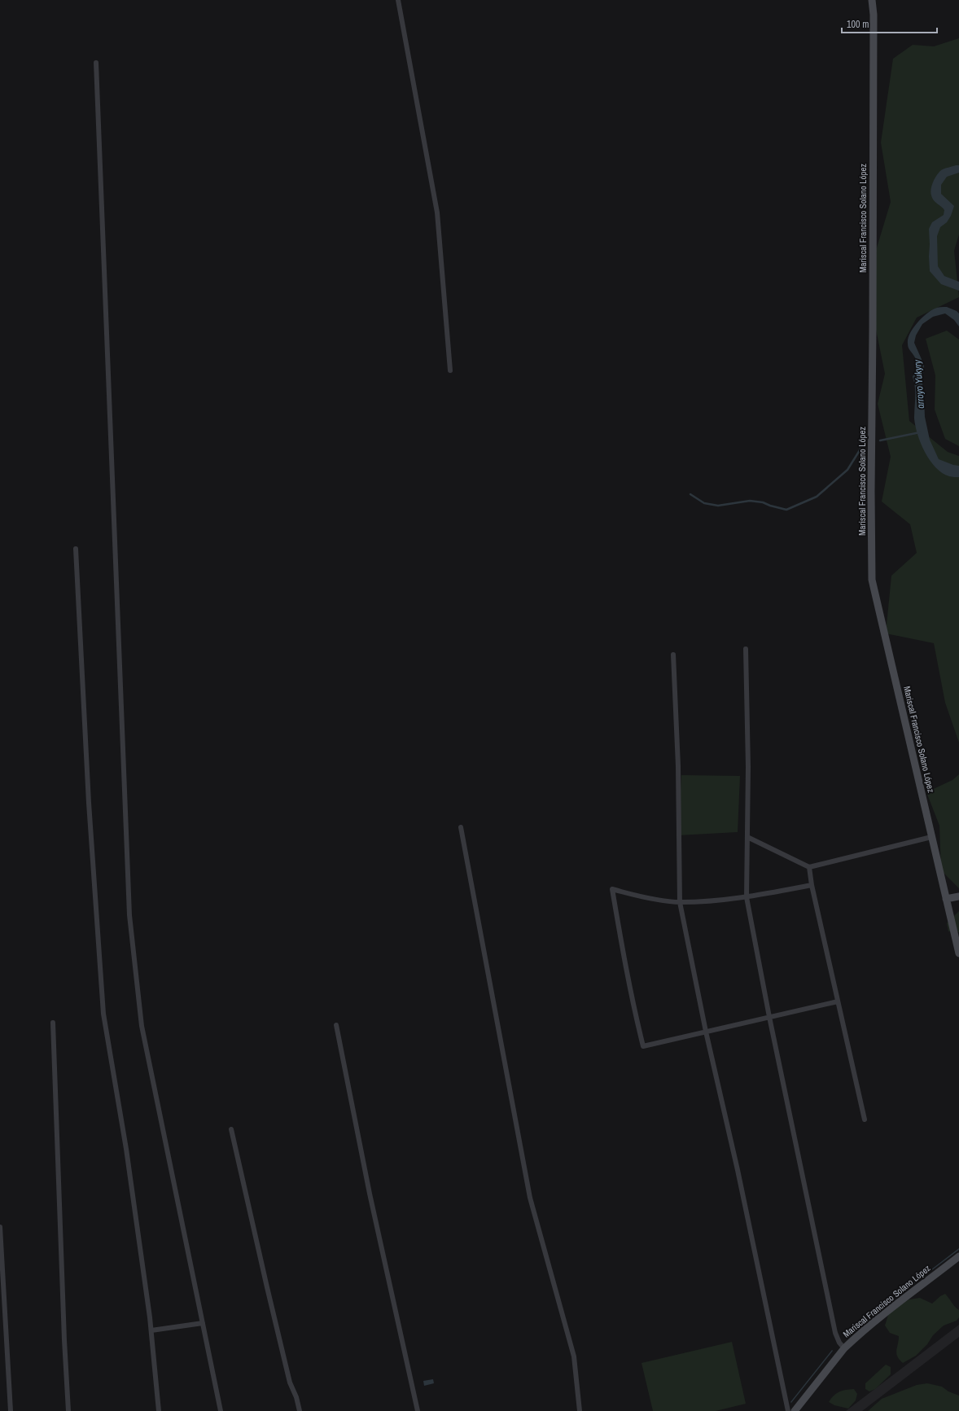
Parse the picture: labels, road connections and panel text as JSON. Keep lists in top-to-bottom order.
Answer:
{
  "streets": {
    "main road": ["Mariscal Francisco Solano López"]
  },
  "water": ["arroyo Yukyry"],
  "scale_bar": "100 m"
}
